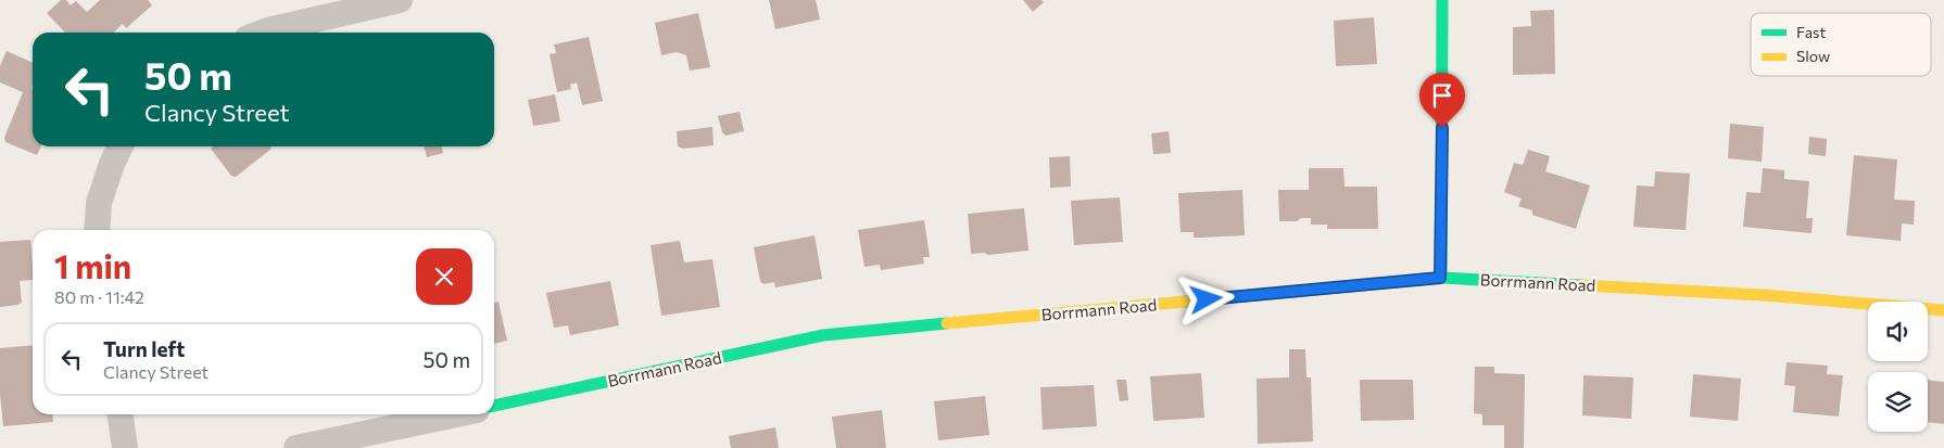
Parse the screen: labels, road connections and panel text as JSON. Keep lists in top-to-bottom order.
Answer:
{
  "streets": {
    "street": ["Borrmann Road"]
  },
  "legend": ["Fast", "Slow"],
  "page": {
    "turn": ["50 m", "Clancy Street"],
    "heading": ["1 min", "80 m · 11:42"],
    "list": [
      {
        "name": "Turn left",
        "note": "Clancy Street",
        "value": "50 m"
      }
    ]
  }
}
